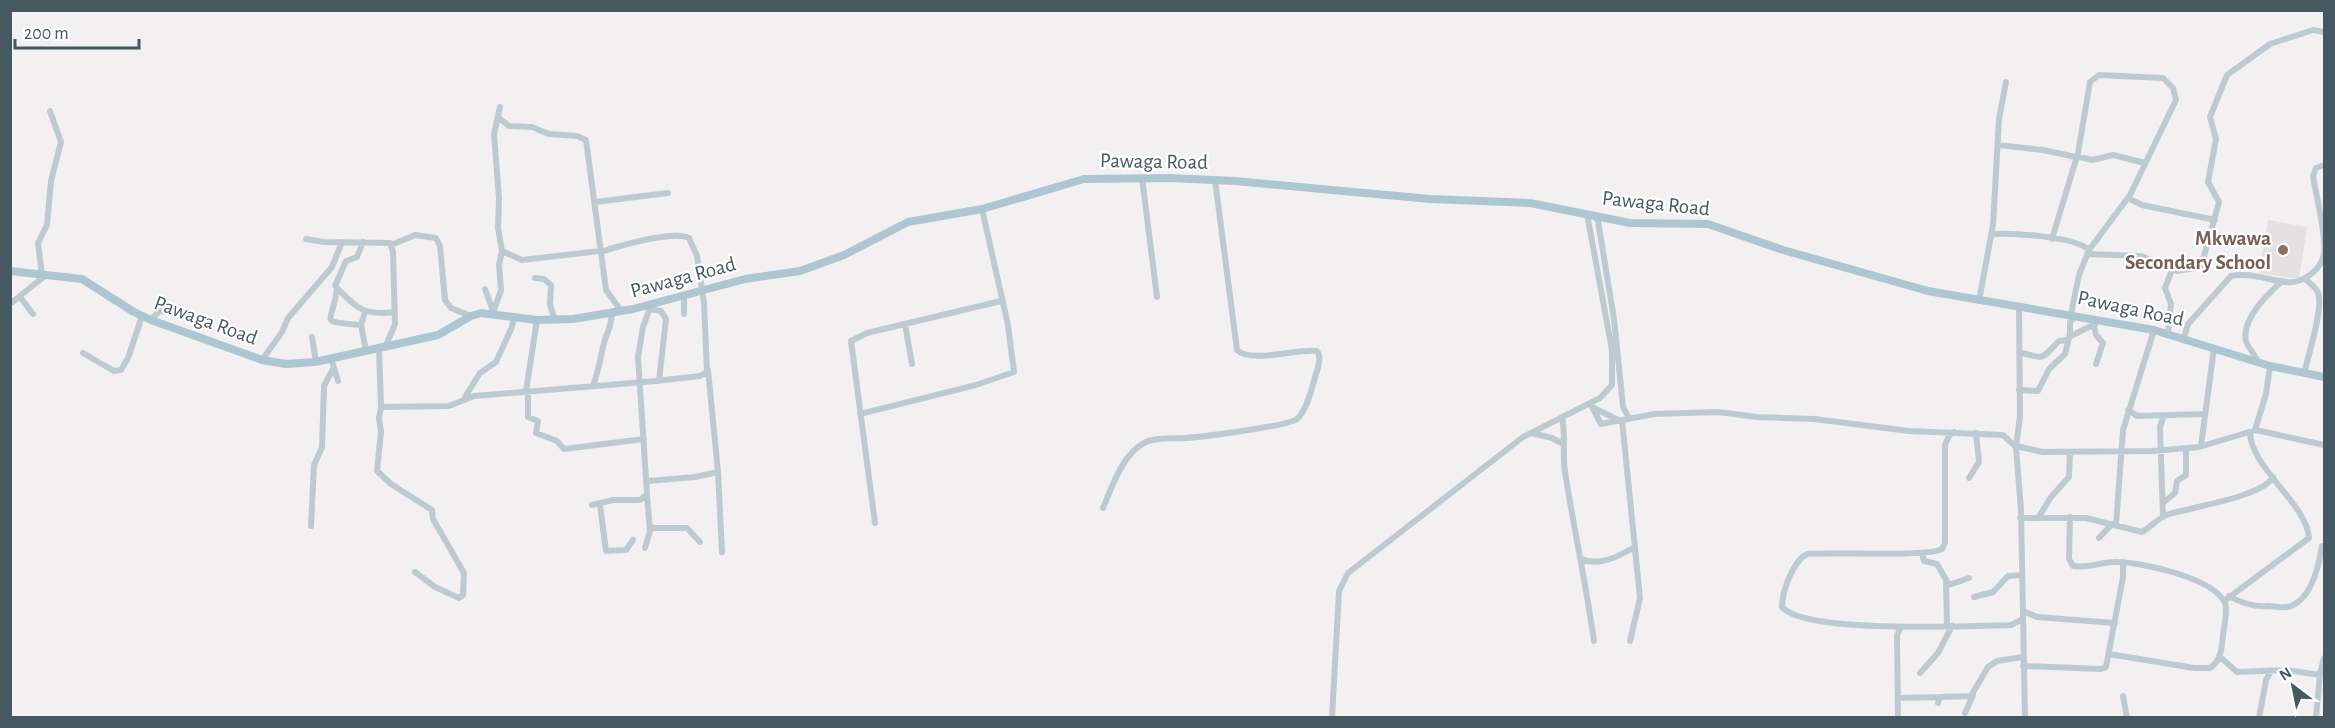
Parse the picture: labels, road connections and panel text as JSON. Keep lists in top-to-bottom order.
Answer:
{
  "streets": {
    "main road": ["Pawaga Road"]
  },
  "places": ["Mkwawa Secondary School"],
  "scale_bar": "200 m",
  "north": "top left"
}
